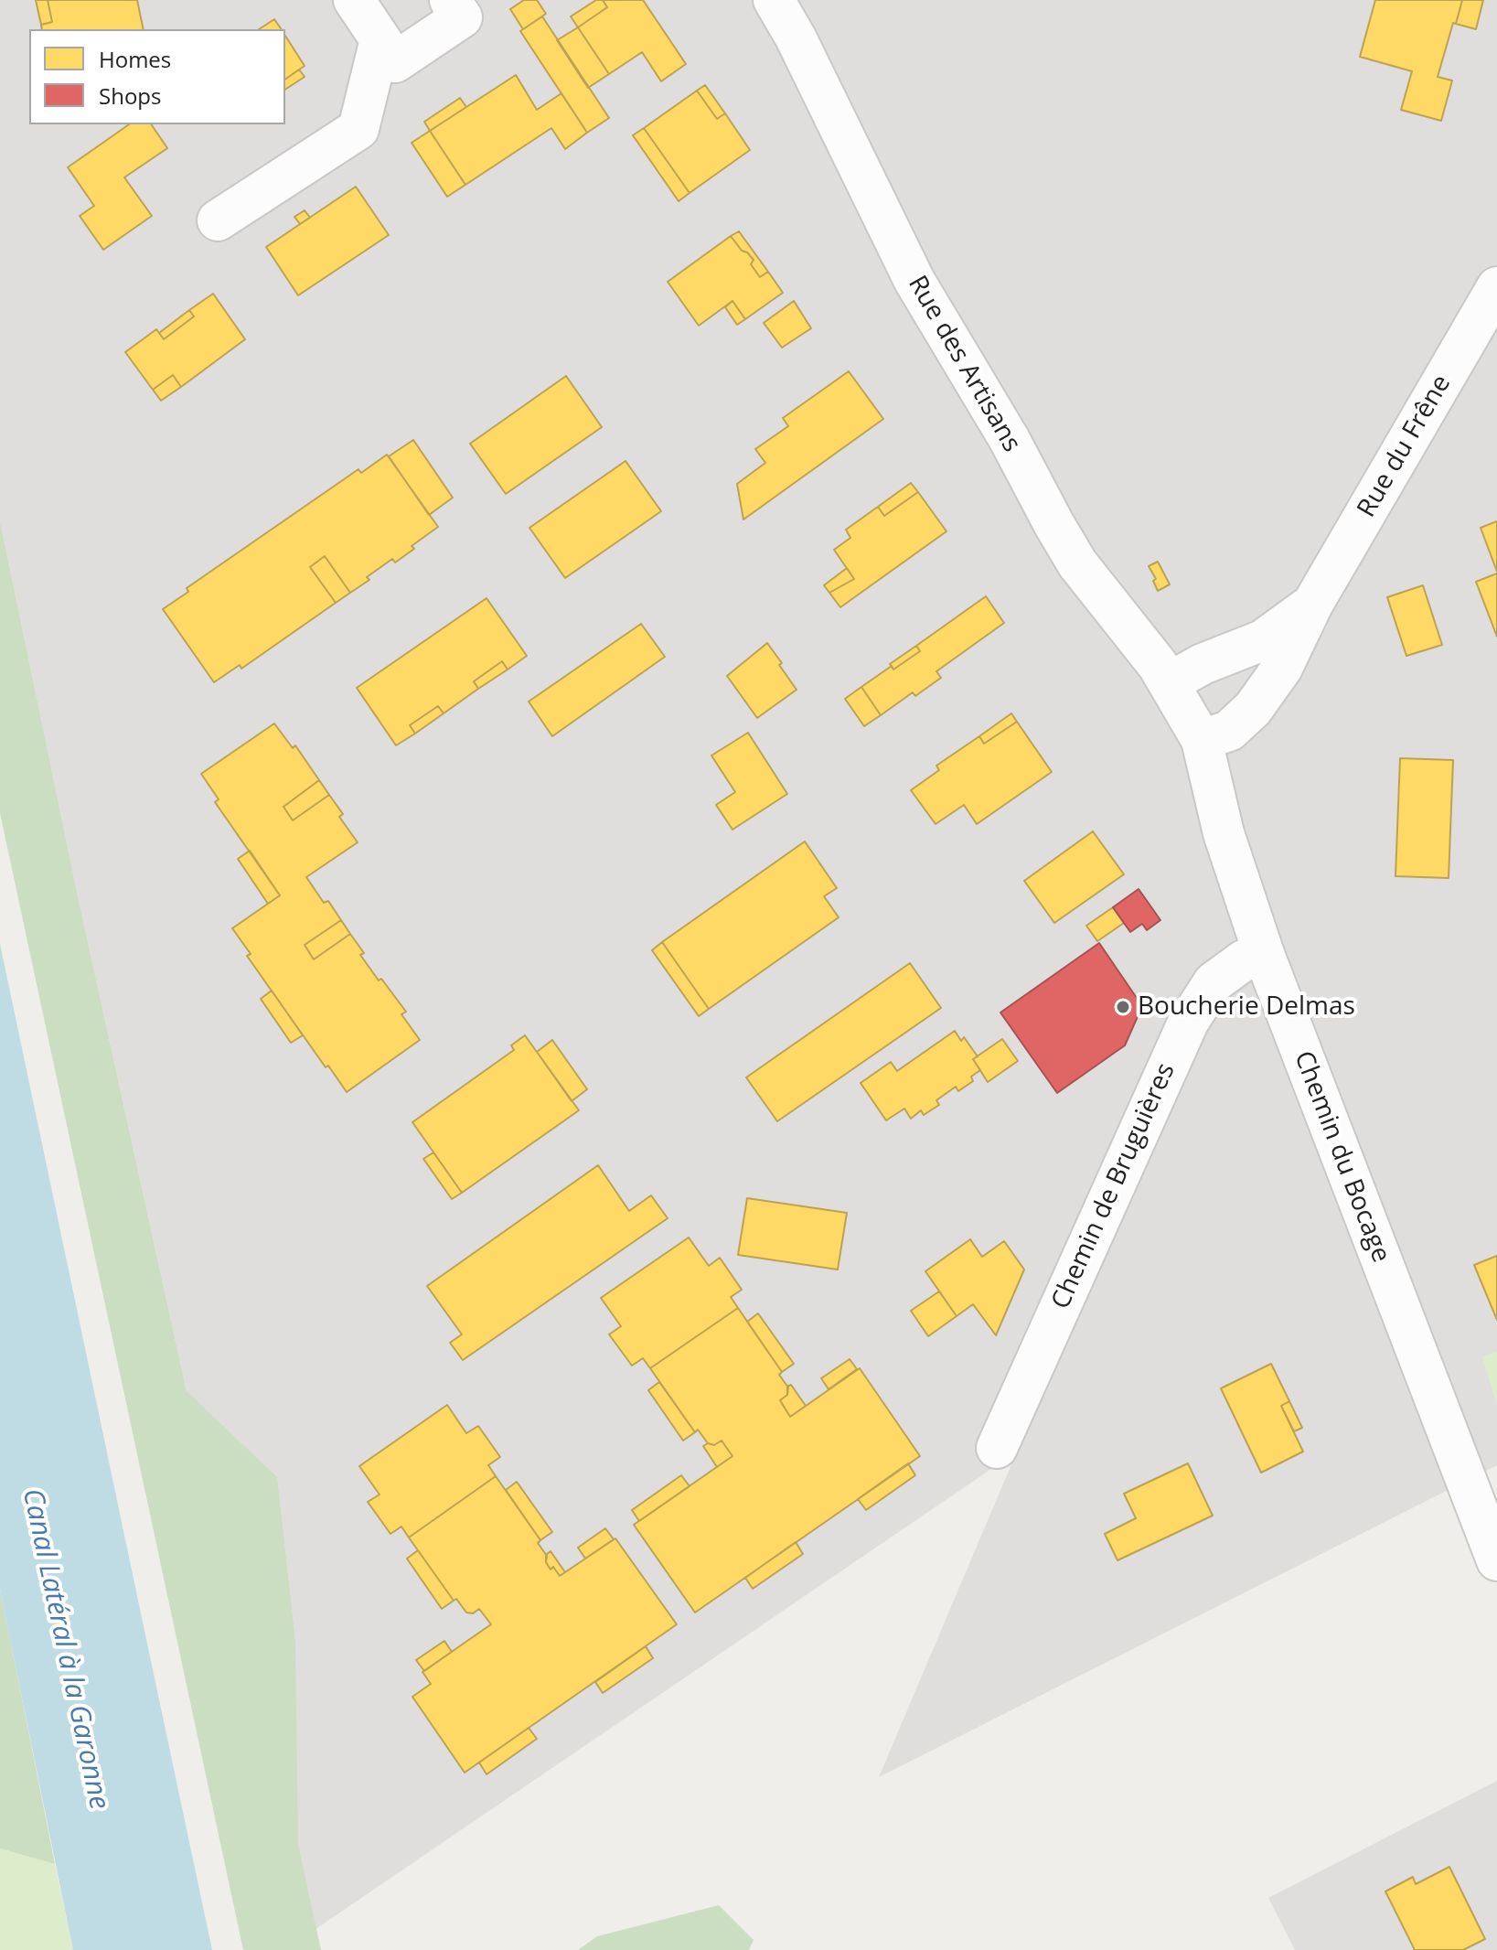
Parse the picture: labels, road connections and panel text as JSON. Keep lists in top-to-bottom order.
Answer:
{
  "streets": {
    "street": [
      "Rue des Artisans",
      "Rue du Frêne",
      "Chemin du Bocage",
      "Chemin de Bruguières"
    ]
  },
  "crossings": [
    ["Rue des Artisans", "Rue du Frêne"],
    ["Rue des Artisans", "Chemin du Bocage"],
    ["Rue du Frêne", "Chemin du Bocage"],
    ["Chemin du Bocage", "Chemin de Bruguières"]
  ],
  "water": ["Canal Latéral à la Garonne"],
  "places": ["Boucherie Delmas"],
  "legend": ["Homes", "Shops"]
}
